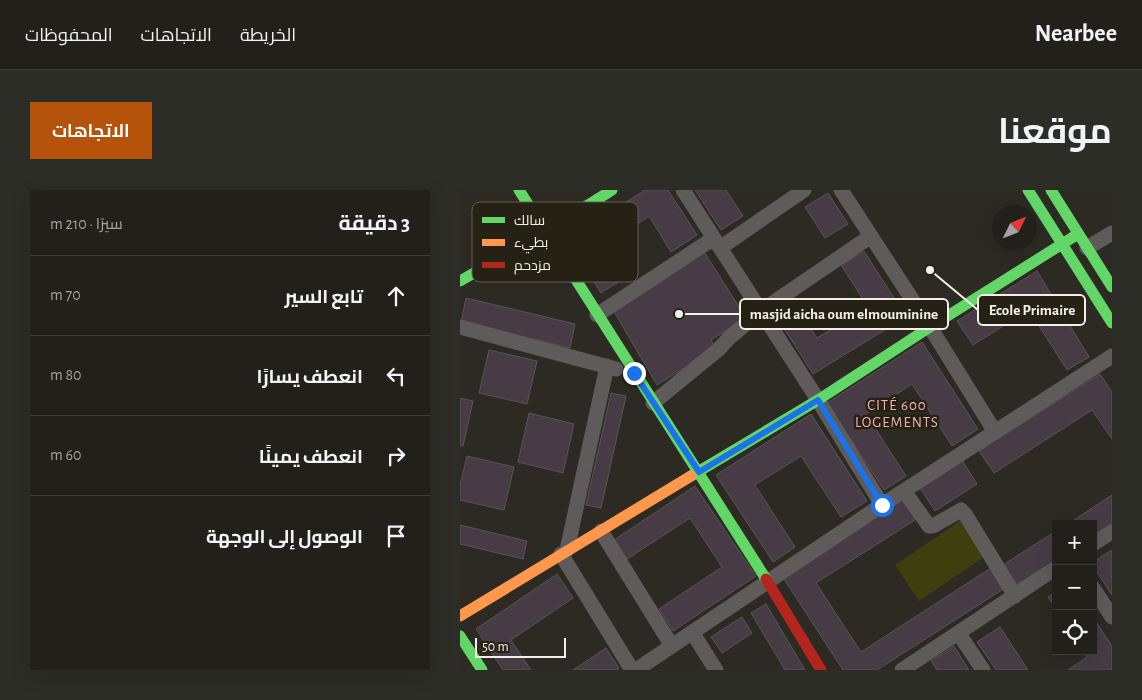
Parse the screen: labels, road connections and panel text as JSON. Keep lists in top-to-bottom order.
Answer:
{
  "districts": ["CITÉ 600 LOGEMENTS"],
  "places": ["Ecole Primaire", "masjid aicha oum elmouminine"],
  "legend": ["سالك", "بطيء", "مزدحم"],
  "scale_bar": "50 m",
  "north": "top right",
  "page": {
    "header": "Nearbee",
    "nav": ["الخريطة", "الاتجاهات", "المحفوظات"],
    "title": "موقعنا",
    "buttons": "الاتجاهات",
    "heading": ["3 دقيقة", "سيرًا · 210 m"],
    "list": [
      ["تابع السير", "70 m"],
      ["انعطف يسارًا", "80 m"],
      ["انعطف يمينًا", "60 m"],
      "الوصول إلى الوجهة"
    ],
    "map_buttons": ["+", "−"],
    "scale": "50 m"
  }
}
